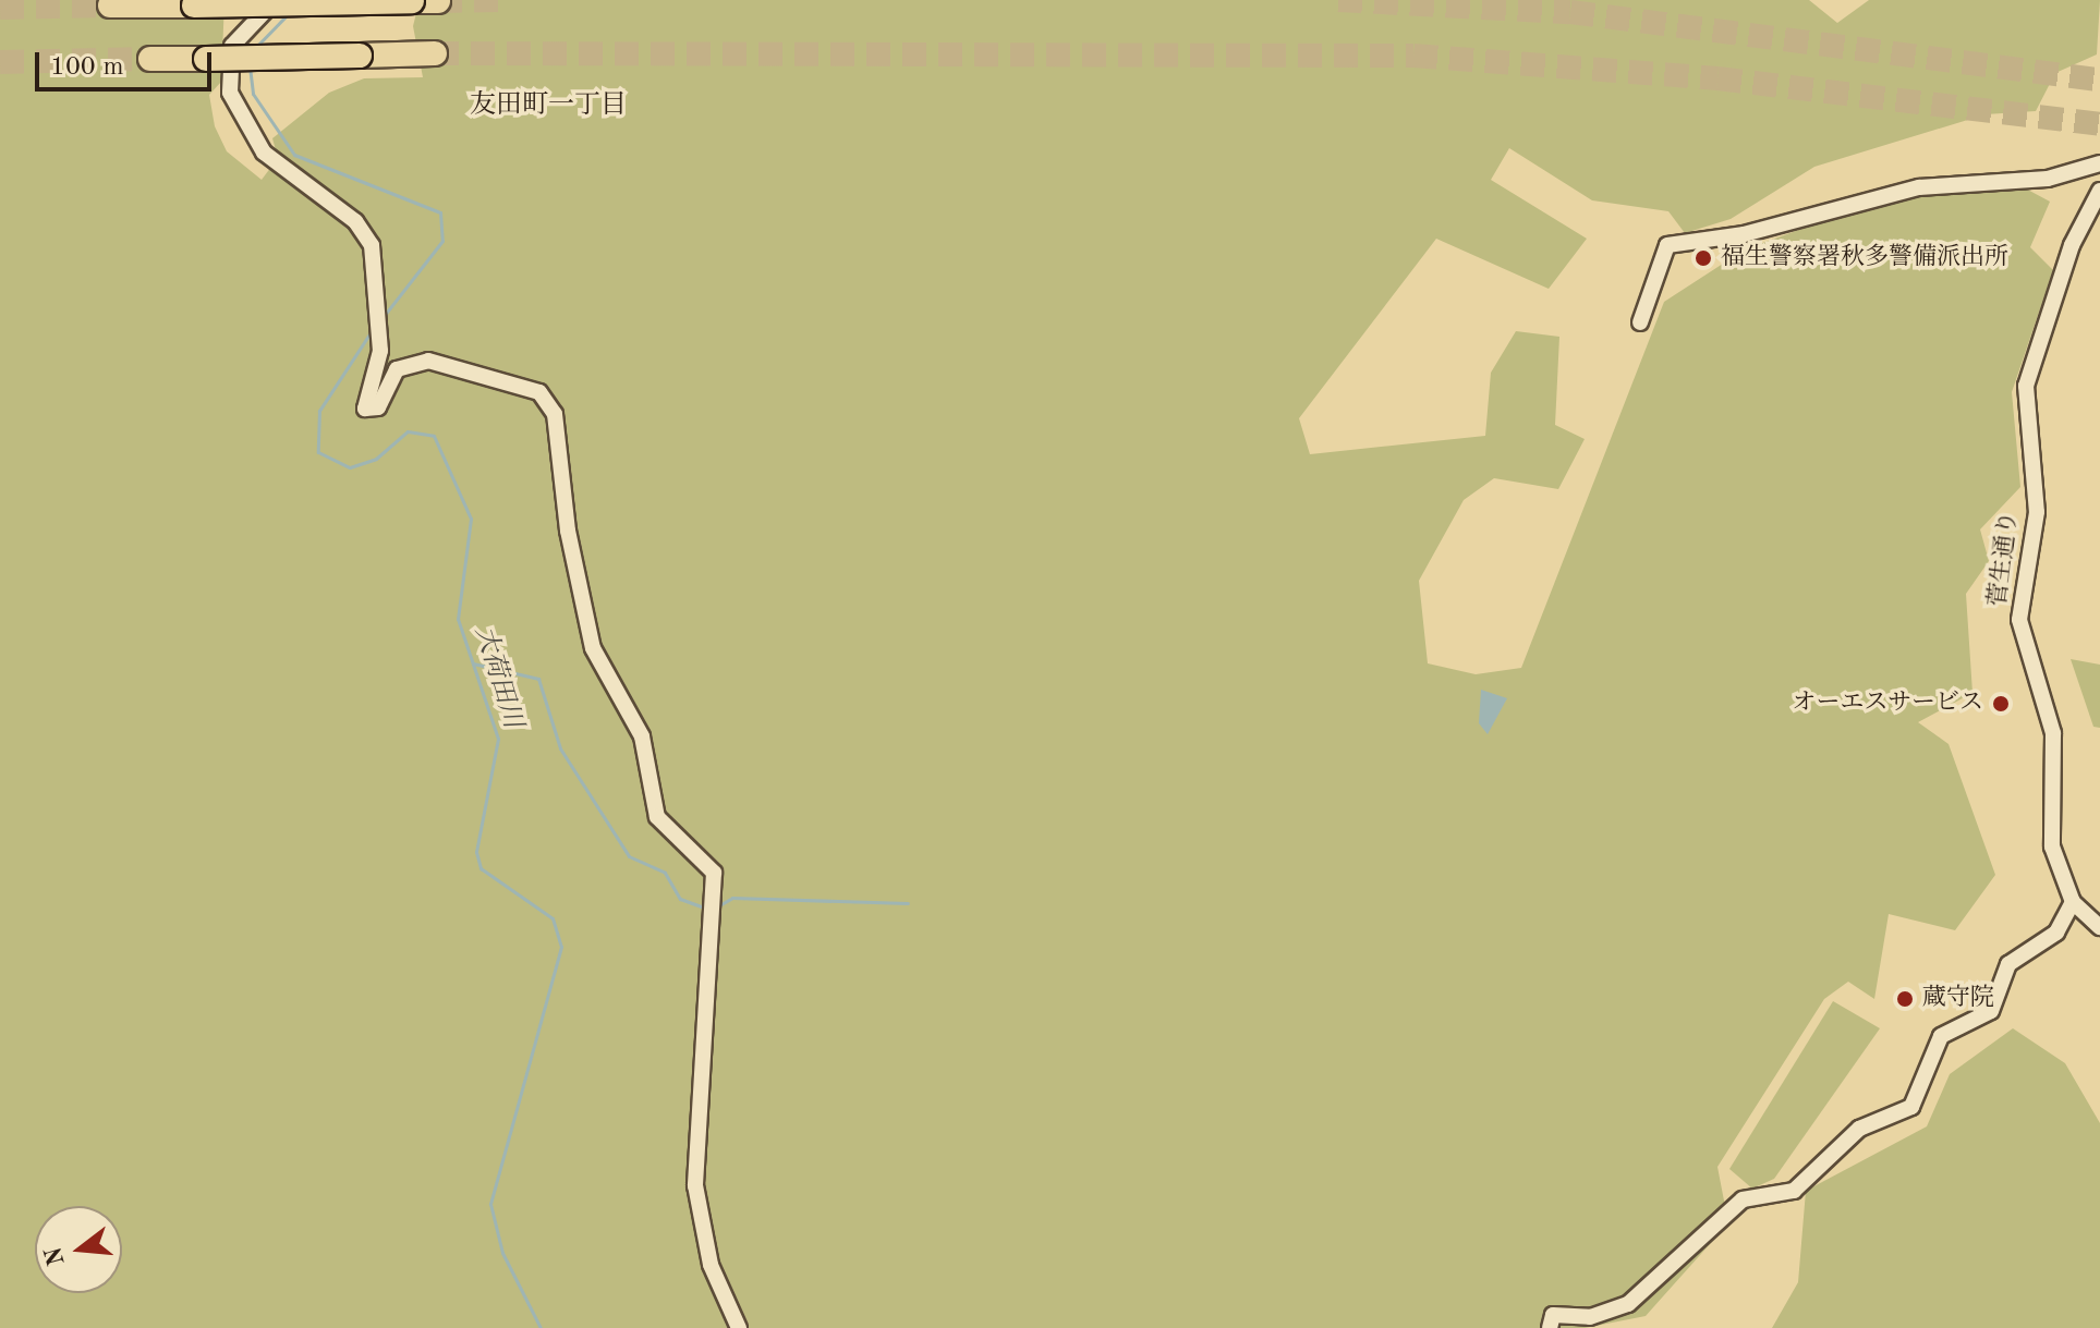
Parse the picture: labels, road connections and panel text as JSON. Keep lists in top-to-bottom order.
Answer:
{
  "streets": {
    "street": ["菅生通り"]
  },
  "districts": ["友田町一丁目"],
  "water": ["大荷田川"],
  "places": ["福生警察署秋多警備派出所", "オーエスサービス", "蔵守院"],
  "scale_bar": "100 m",
  "north": "left"
}
